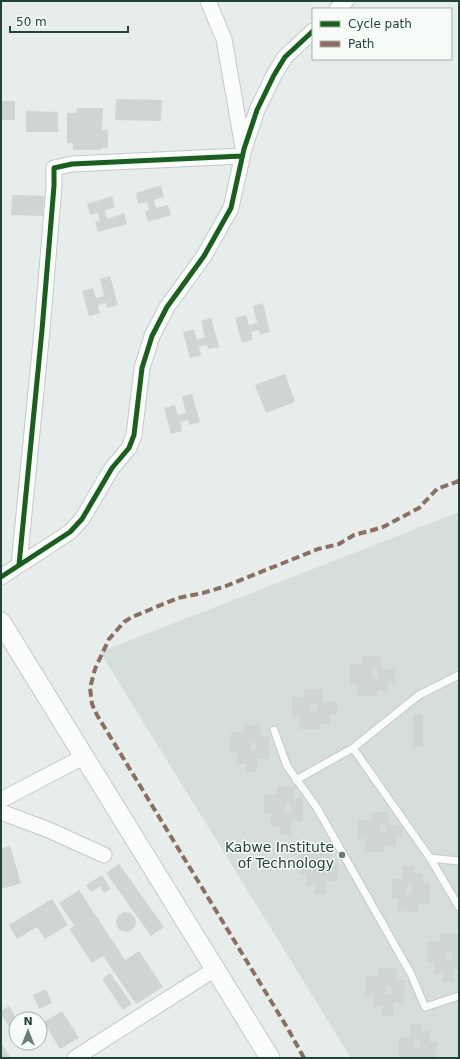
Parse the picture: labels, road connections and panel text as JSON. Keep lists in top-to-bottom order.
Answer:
{
  "places": ["Kabwe Institute of Technology"],
  "legend": ["Cycle path", "Path"],
  "scale_bar": "50 m",
  "north": "top"
}
